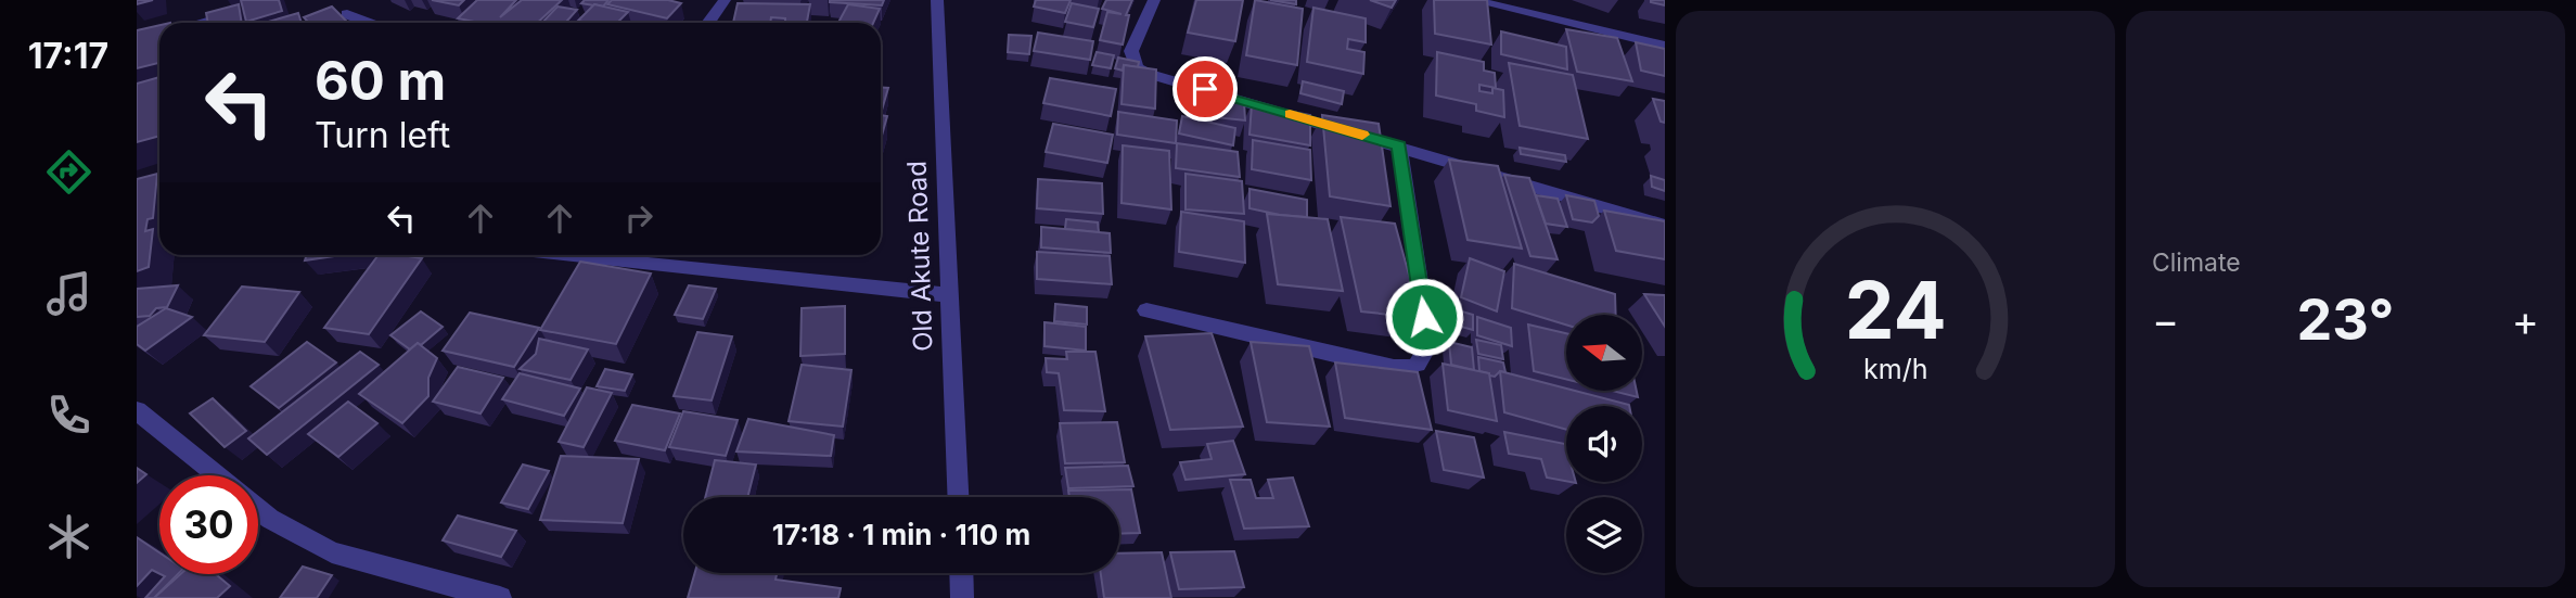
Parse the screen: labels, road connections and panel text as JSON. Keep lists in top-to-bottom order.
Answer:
{
  "streets": {
    "street": ["Old Akute Road"]
  },
  "north": "left",
  "page": {
    "tabs": "17:17",
    "tile": "Climate",
    "turn": ["60 m", "Turn left"],
    "heat": ["−", "23°", "+"],
    "limit": "30",
    "trip": "17:18 · 1 min · 110 m",
    "gauge": ["24", "km/h"]
  }
}
